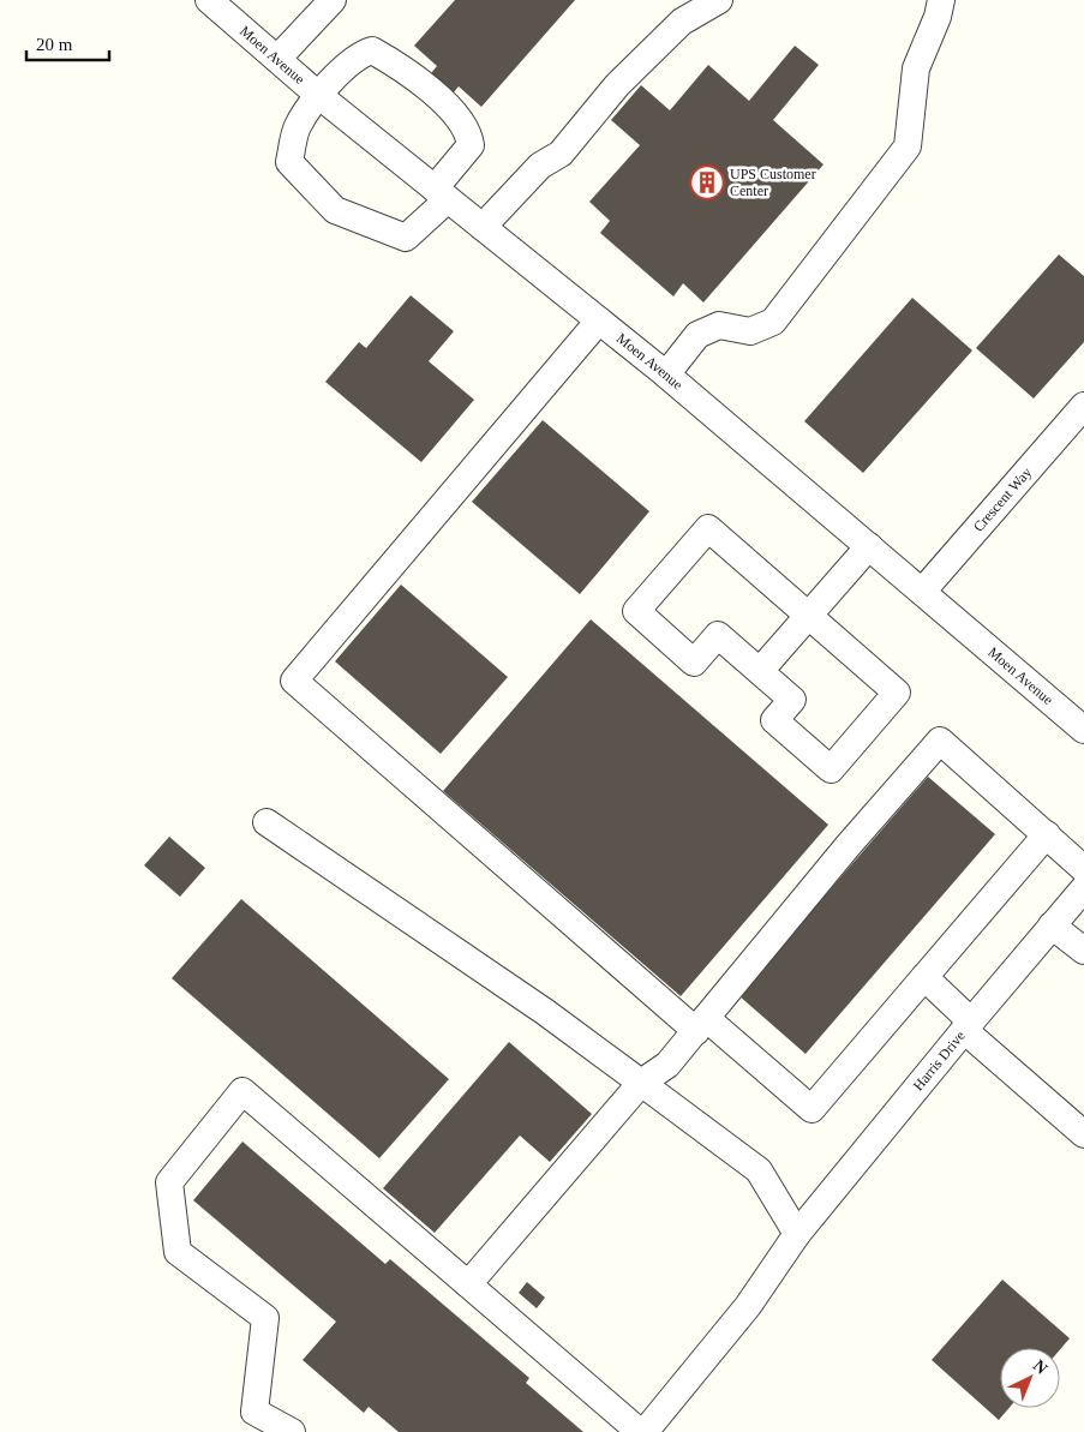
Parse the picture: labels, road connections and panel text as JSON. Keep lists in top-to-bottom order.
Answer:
{
  "streets": {
    "street": ["Moen Avenue", "Crescent Way", "Harris Drive"]
  },
  "crossings": [
    ["Moen Avenue", "Crescent Way"]
  ],
  "places": {
    "building": ["UPS Customer Center"]
  },
  "scale_bar": "20 m",
  "north": "top right"
}
